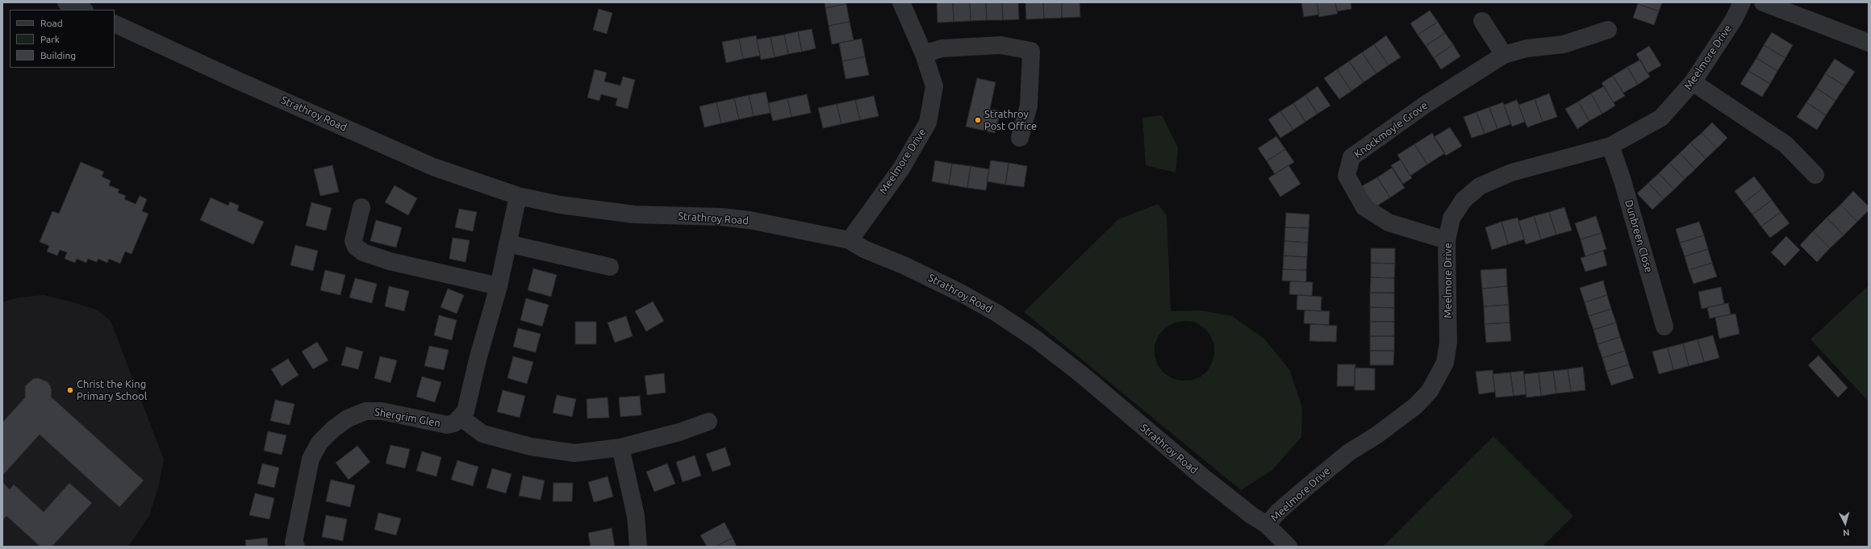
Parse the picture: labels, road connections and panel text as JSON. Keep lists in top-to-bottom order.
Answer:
{
  "streets": {
    "street": [
      "Meelmore Drive",
      "Strathroy Road",
      "Knockmoyle Grove",
      "Dunbreen Close",
      "Shergrim Glen"
    ]
  },
  "crossings": [
    ["Meelmore Drive", "Strathroy Road"],
    ["Meelmore Drive", "Knockmoyle Grove"],
    ["Meelmore Drive", "Dunbreen Close"]
  ],
  "places": ["Strathroy Post Office", "Christ the King Primary School"],
  "legend": ["Road", "Park", "Building"],
  "north": "bottom"
}
